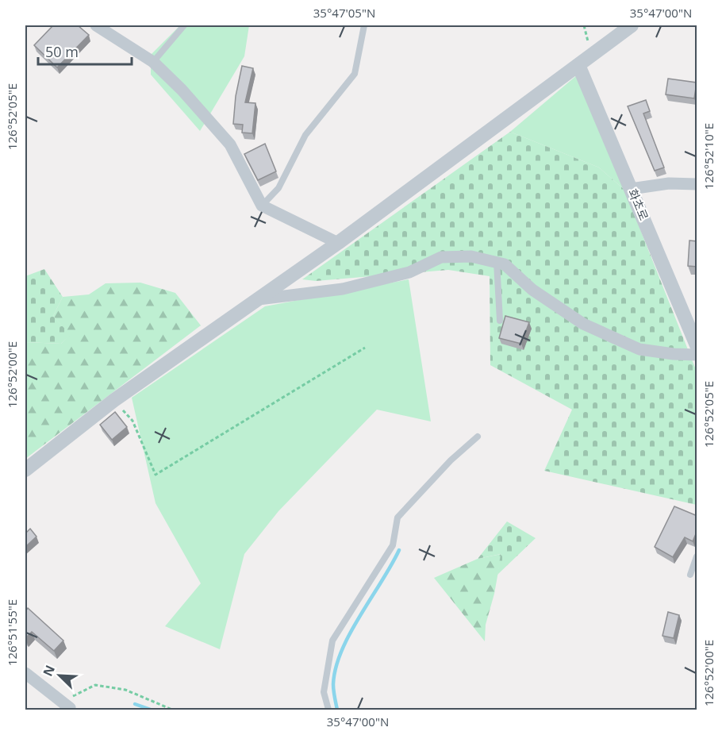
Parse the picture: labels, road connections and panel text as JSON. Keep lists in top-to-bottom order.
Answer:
{
  "streets": {
    "street": ["화초로"]
  },
  "scale_bar": "50 m",
  "north": "top left",
  "coordinates": [
    "35°47'05\"N",
    "35°47'00\"N",
    "126°52'05\"E",
    "126°52'10\"E",
    "126°52'00\"E",
    "126°51'55\"E"
  ]
}
